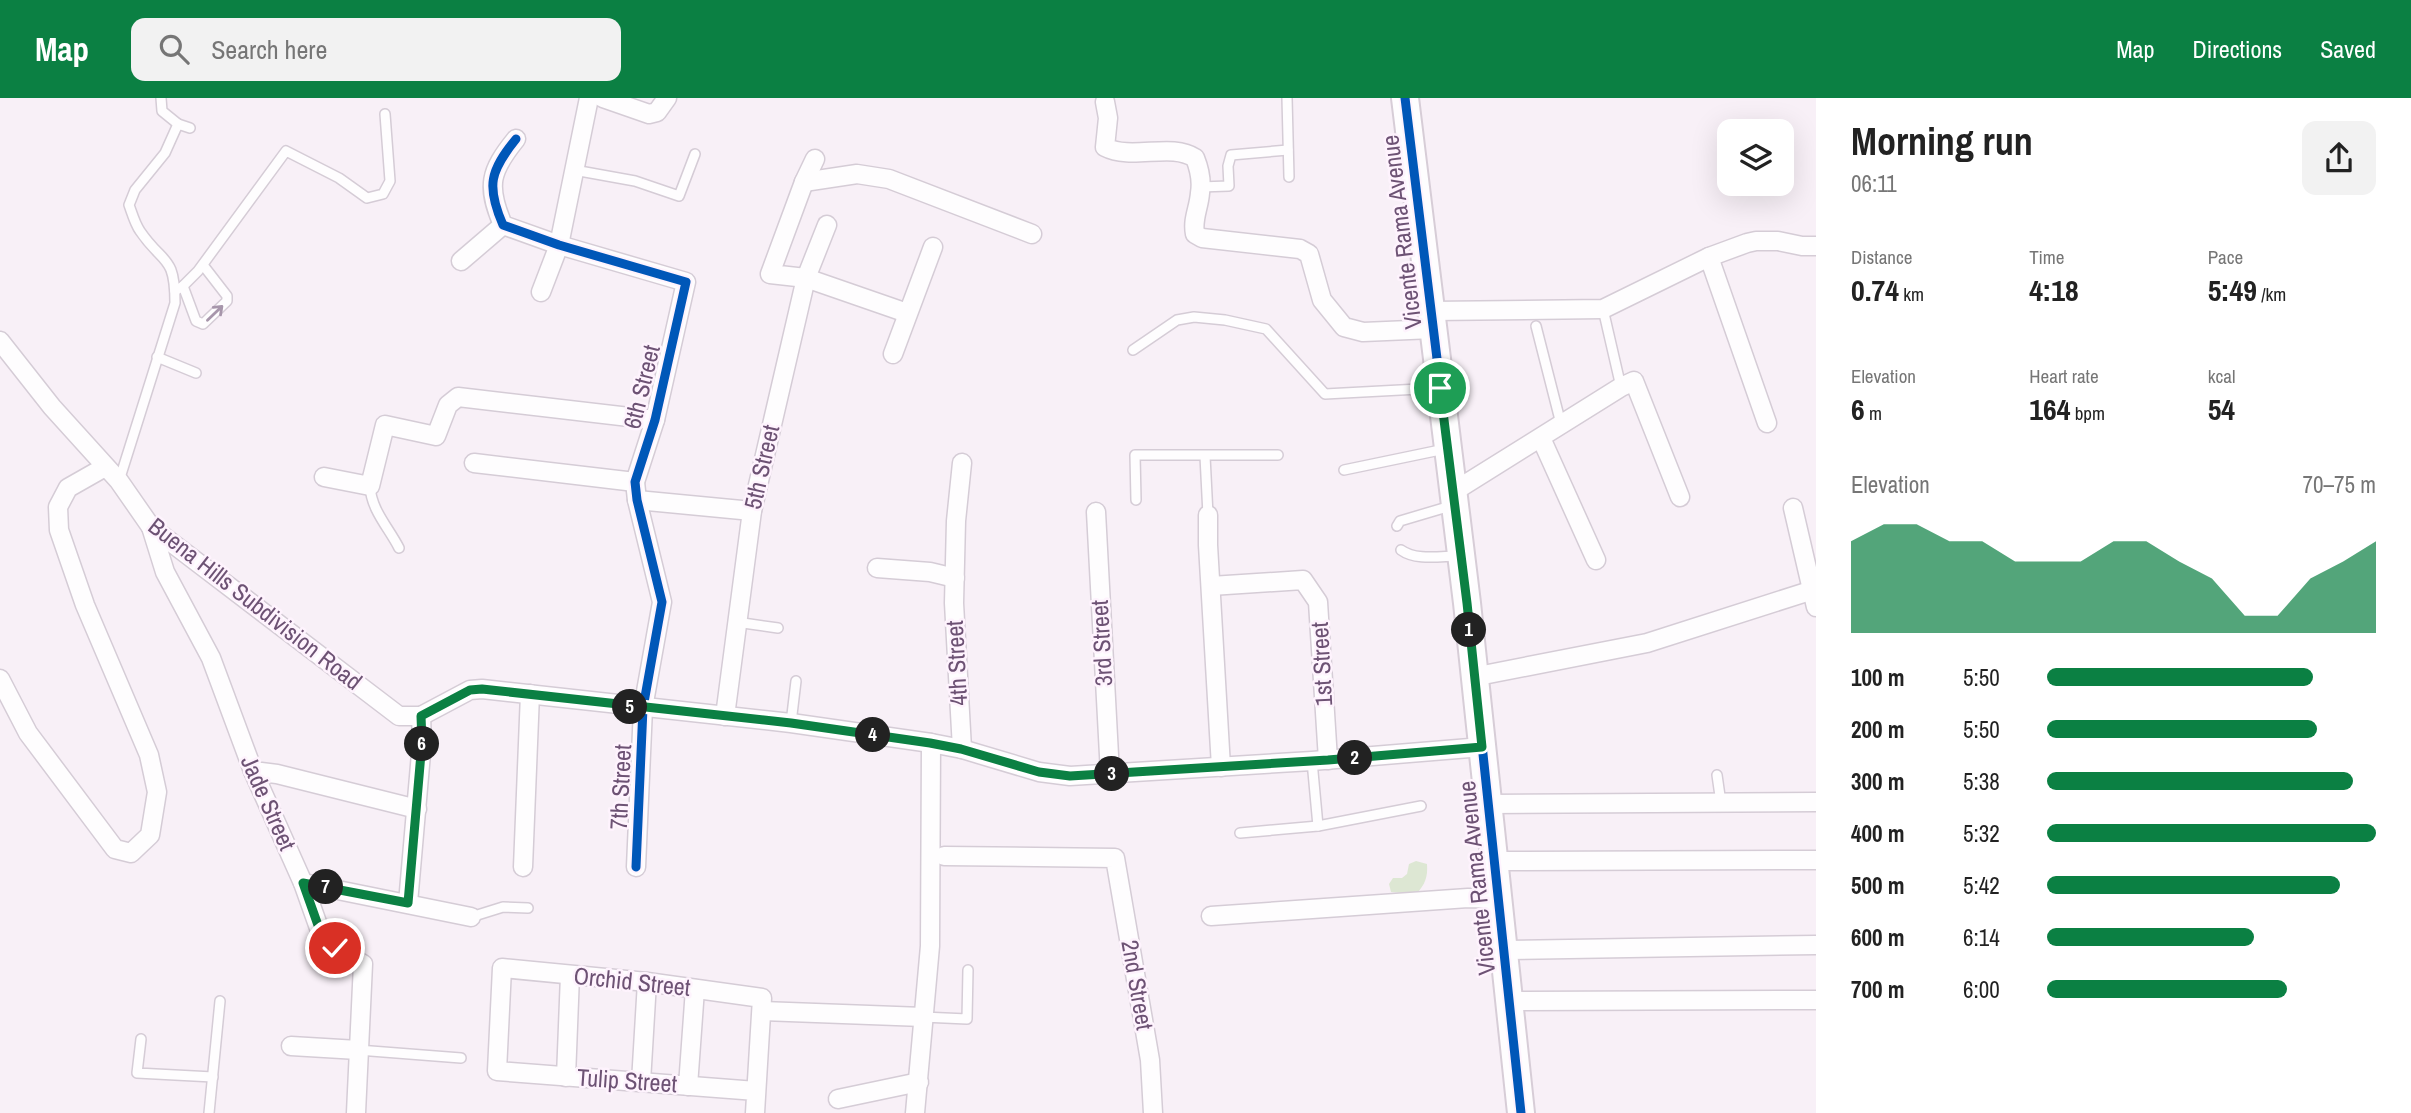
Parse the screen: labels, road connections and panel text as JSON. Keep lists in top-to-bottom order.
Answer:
{
  "streets": {
    "main road": ["Vicente Rama Avenue"],
    "street": [
      "6th Street",
      "5th Street",
      "Buena Hills Subdivision Road",
      "3rd Street",
      "4th Street",
      "1st Street",
      "7th Street",
      "Jade Street",
      "Orchid Street",
      "2nd Street",
      "Tulip Street"
    ]
  },
  "crossings": [
    ["Buena Hills Subdivision Road", "Jade Street"],
    ["Orchid Street", "Tulip Street"]
  ],
  "page": {
    "header": "Map",
    "search": "Search here",
    "nav": ["Map", "Directions", "Saved"],
    "heading": ["Morning run", "06:11"],
    "stats": [
      ["Distance", "0.74 km"],
      ["Time", "4:18"],
      ["Pace", "5:49 /km"],
      ["Elevation", "6 m"],
      ["Heart rate", "164 bpm"],
      ["kcal", "54"]
    ],
    "chart": ["Elevation", "70–75 m"],
    "pins": [
      "1",
      "5",
      "4",
      "6",
      "2",
      "3",
      "7"
    ],
    "list": [
      {
        "name": "100 m",
        "note": "5:50"
      },
      {
        "name": "200 m",
        "note": "5:50"
      },
      {
        "name": "300 m",
        "note": "5:38"
      },
      {
        "name": "400 m",
        "note": "5:32"
      },
      {
        "name": "500 m",
        "note": "5:42"
      },
      {
        "name": "600 m",
        "note": "6:14"
      },
      {
        "name": "700 m",
        "note": "6:00"
      }
    ]
  }
}
